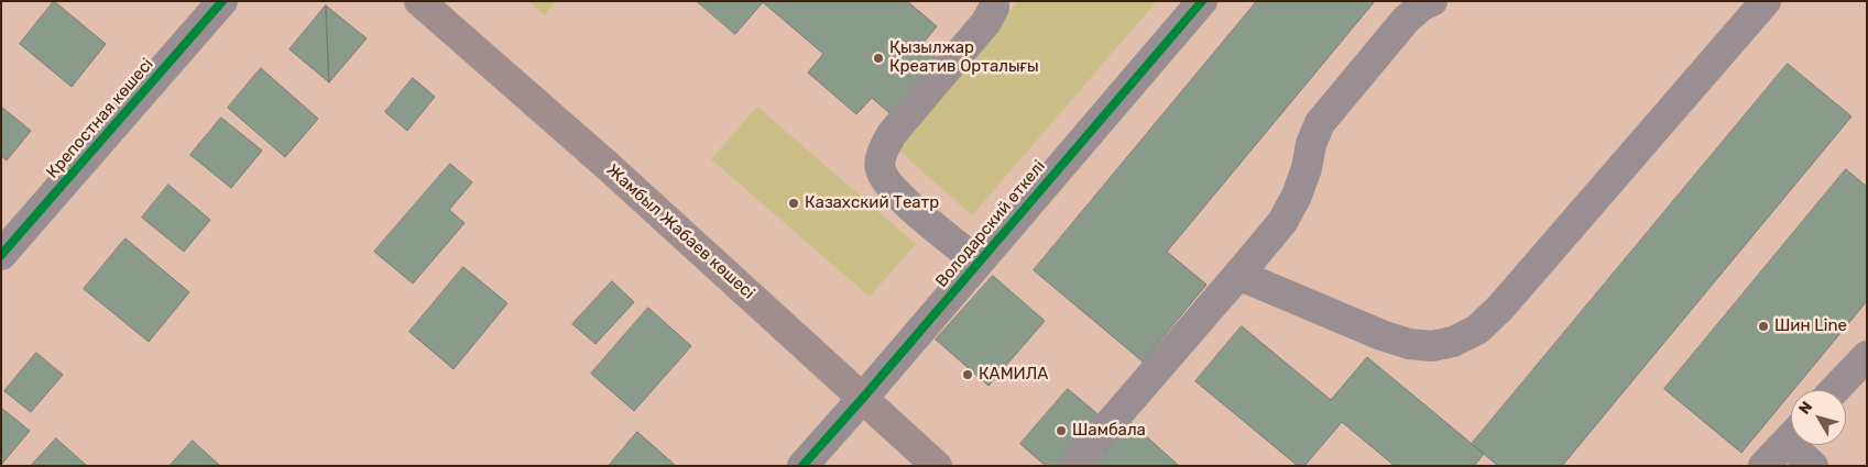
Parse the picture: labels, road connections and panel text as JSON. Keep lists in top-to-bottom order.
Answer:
{
  "streets": {
    "main road": ["Жамбыл Жабаев көшесі"],
    "street": ["Крепостная көшесі", "Володарский өткелі"]
  },
  "crossings": [
    ["Володарский өткелі", "Жамбыл Жабаев көшесі"]
  ],
  "places": [
    "Қызылжар Креатив Орталығы",
    "Казахский Театр",
    "Шин Line",
    "КАМИЛА",
    "Шамбала"
  ],
  "north": "top left"
}
